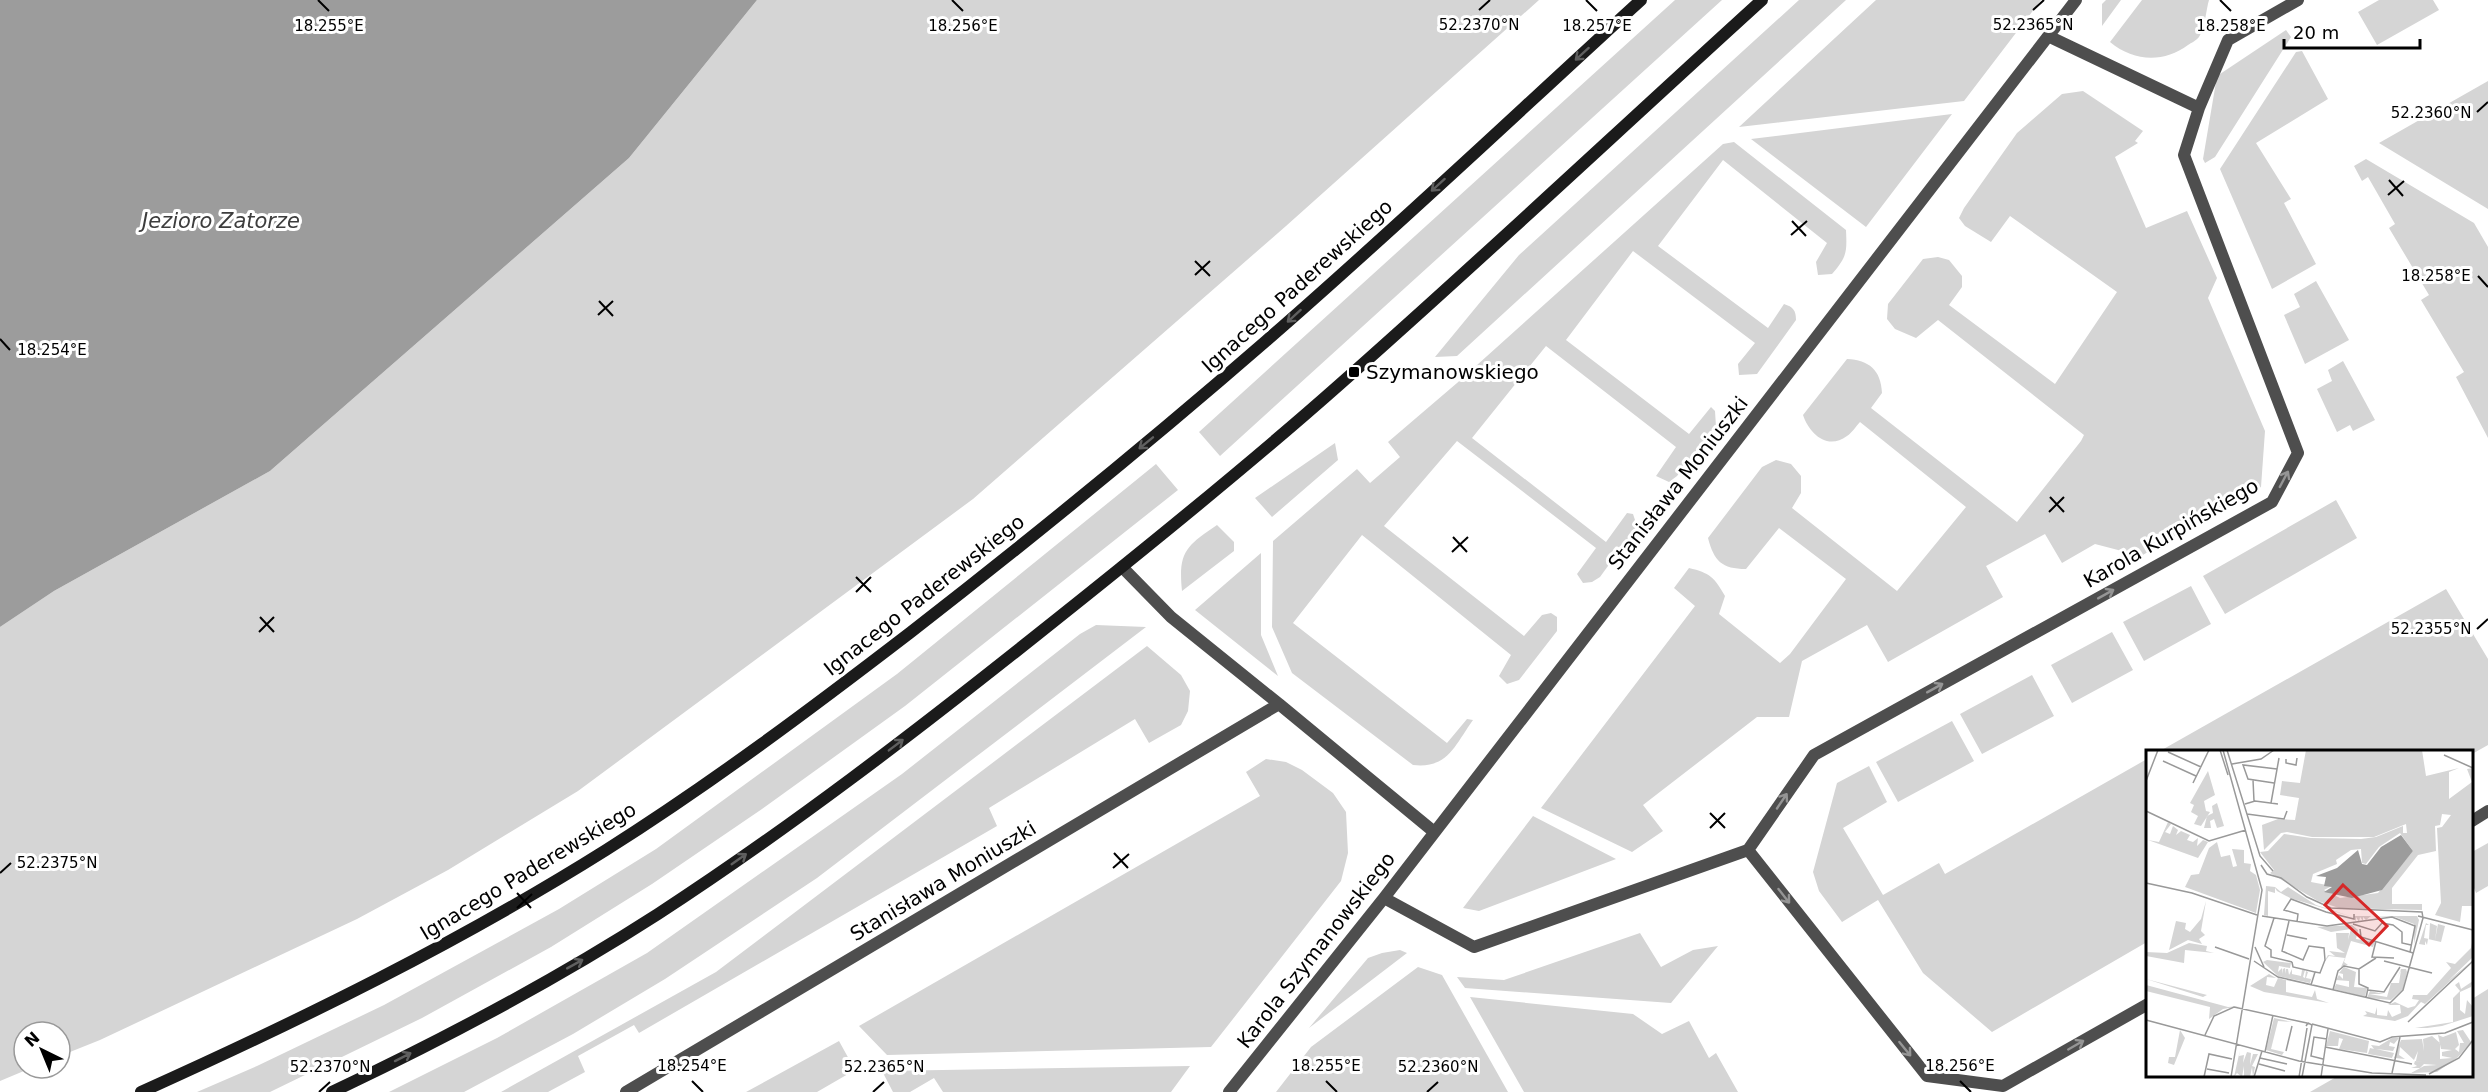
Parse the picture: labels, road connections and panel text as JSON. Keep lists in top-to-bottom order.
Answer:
{
  "streets": {
    "main road": ["Ignacego Paderewskiego"],
    "street": ["Stanisława Moniuszki", "Karola Kurpińskiego", "Karola Szymanowskiego"]
  },
  "crossings": [
    ["Stanisława Moniuszki", "Karola Szymanowskiego"]
  ],
  "one_way": ["Karola Kurpińskiego"],
  "water": ["Jezioro Zatorze"],
  "places": {
    "transit": ["Szymanowskiego"]
  },
  "scale_bar": "20 m",
  "north": "top left",
  "coordinates": [
    "52.2370°N",
    "52.2365°N",
    "18.255°E",
    "18.256°E",
    "18.257°E",
    "18.258°E",
    "52.2360°N",
    "18.254°E",
    "52.2355°N",
    "52.2375°N"
  ]
}
